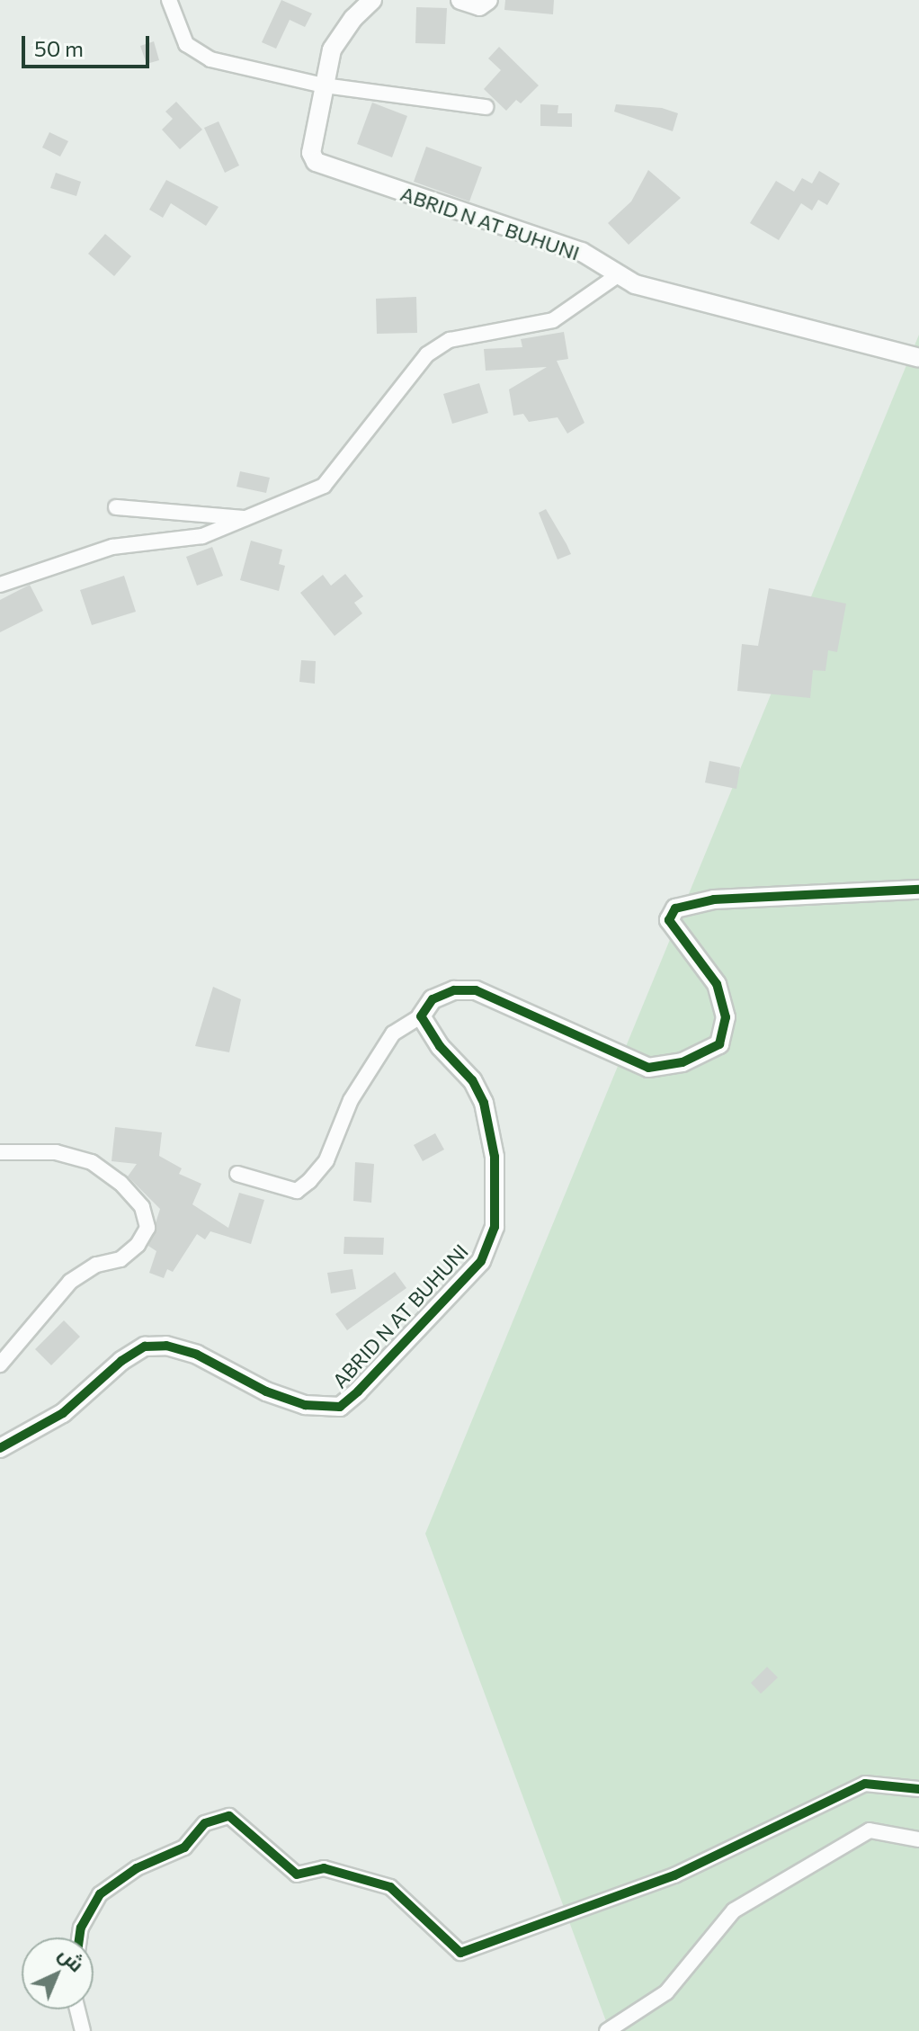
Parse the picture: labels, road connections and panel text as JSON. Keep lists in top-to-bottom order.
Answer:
{
  "streets": {
    "street": ["ABRID N AT BUHUNI"]
  },
  "scale_bar": "50 m",
  "north": "top right"
}
